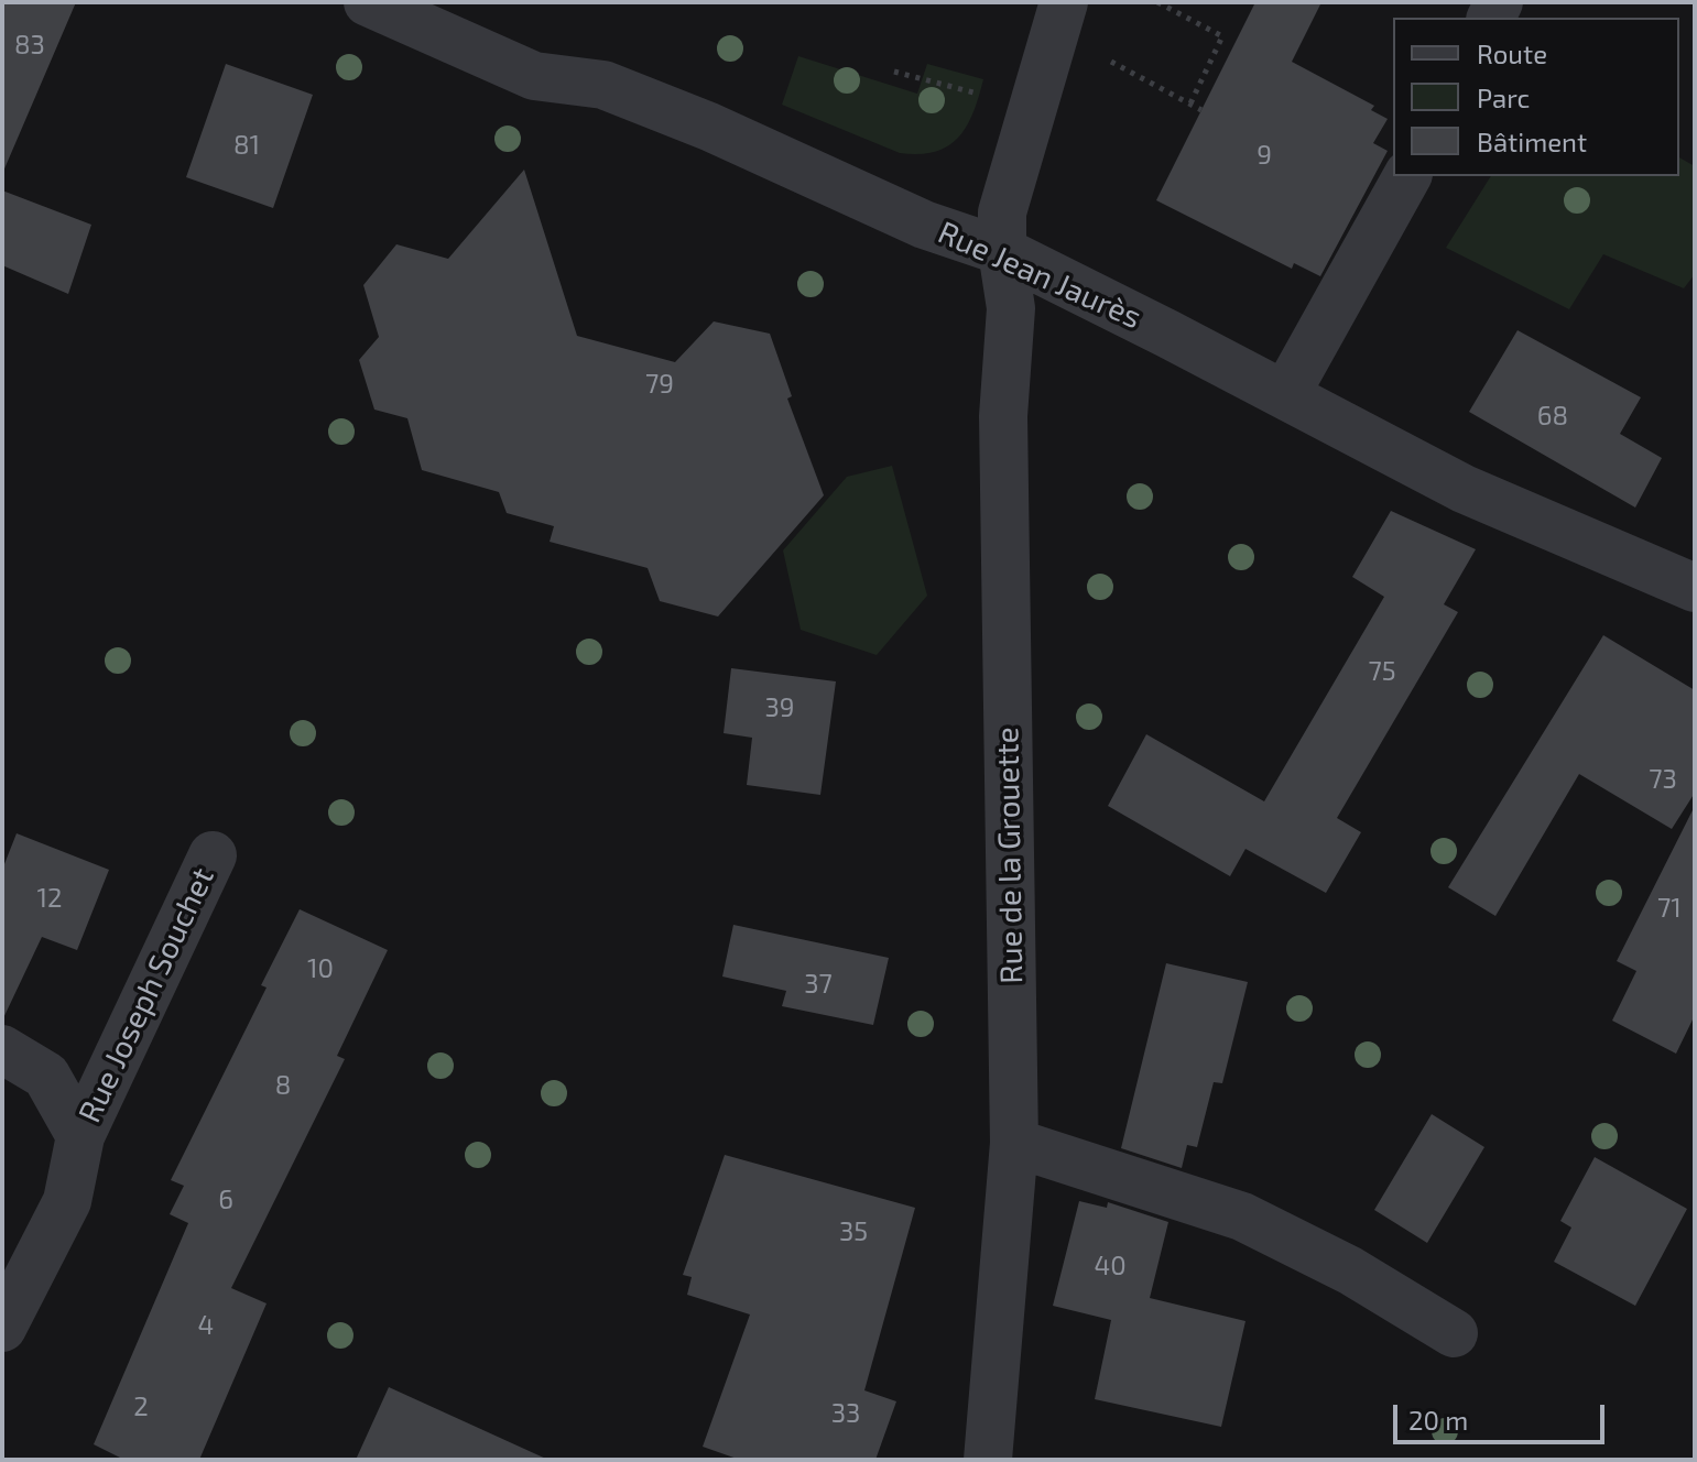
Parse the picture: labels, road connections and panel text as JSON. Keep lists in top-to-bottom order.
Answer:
{
  "streets": {
    "street": ["Rue Jean Jaurès", "Rue de la Grouette", "Rue Joseph Souchet"]
  },
  "crossings": [
    ["Rue Jean Jaurès", "Rue de la Grouette"]
  ],
  "house_numbers": [
    "83",
    "81",
    "9",
    "79",
    "68",
    "75",
    "39",
    "73",
    "12",
    "71",
    "10",
    "37",
    "8",
    "6",
    "35",
    "40",
    "4",
    "2",
    "33"
  ],
  "legend": ["Route", "Parc", "Bâtiment"],
  "scale_bar": "20 m"
}
